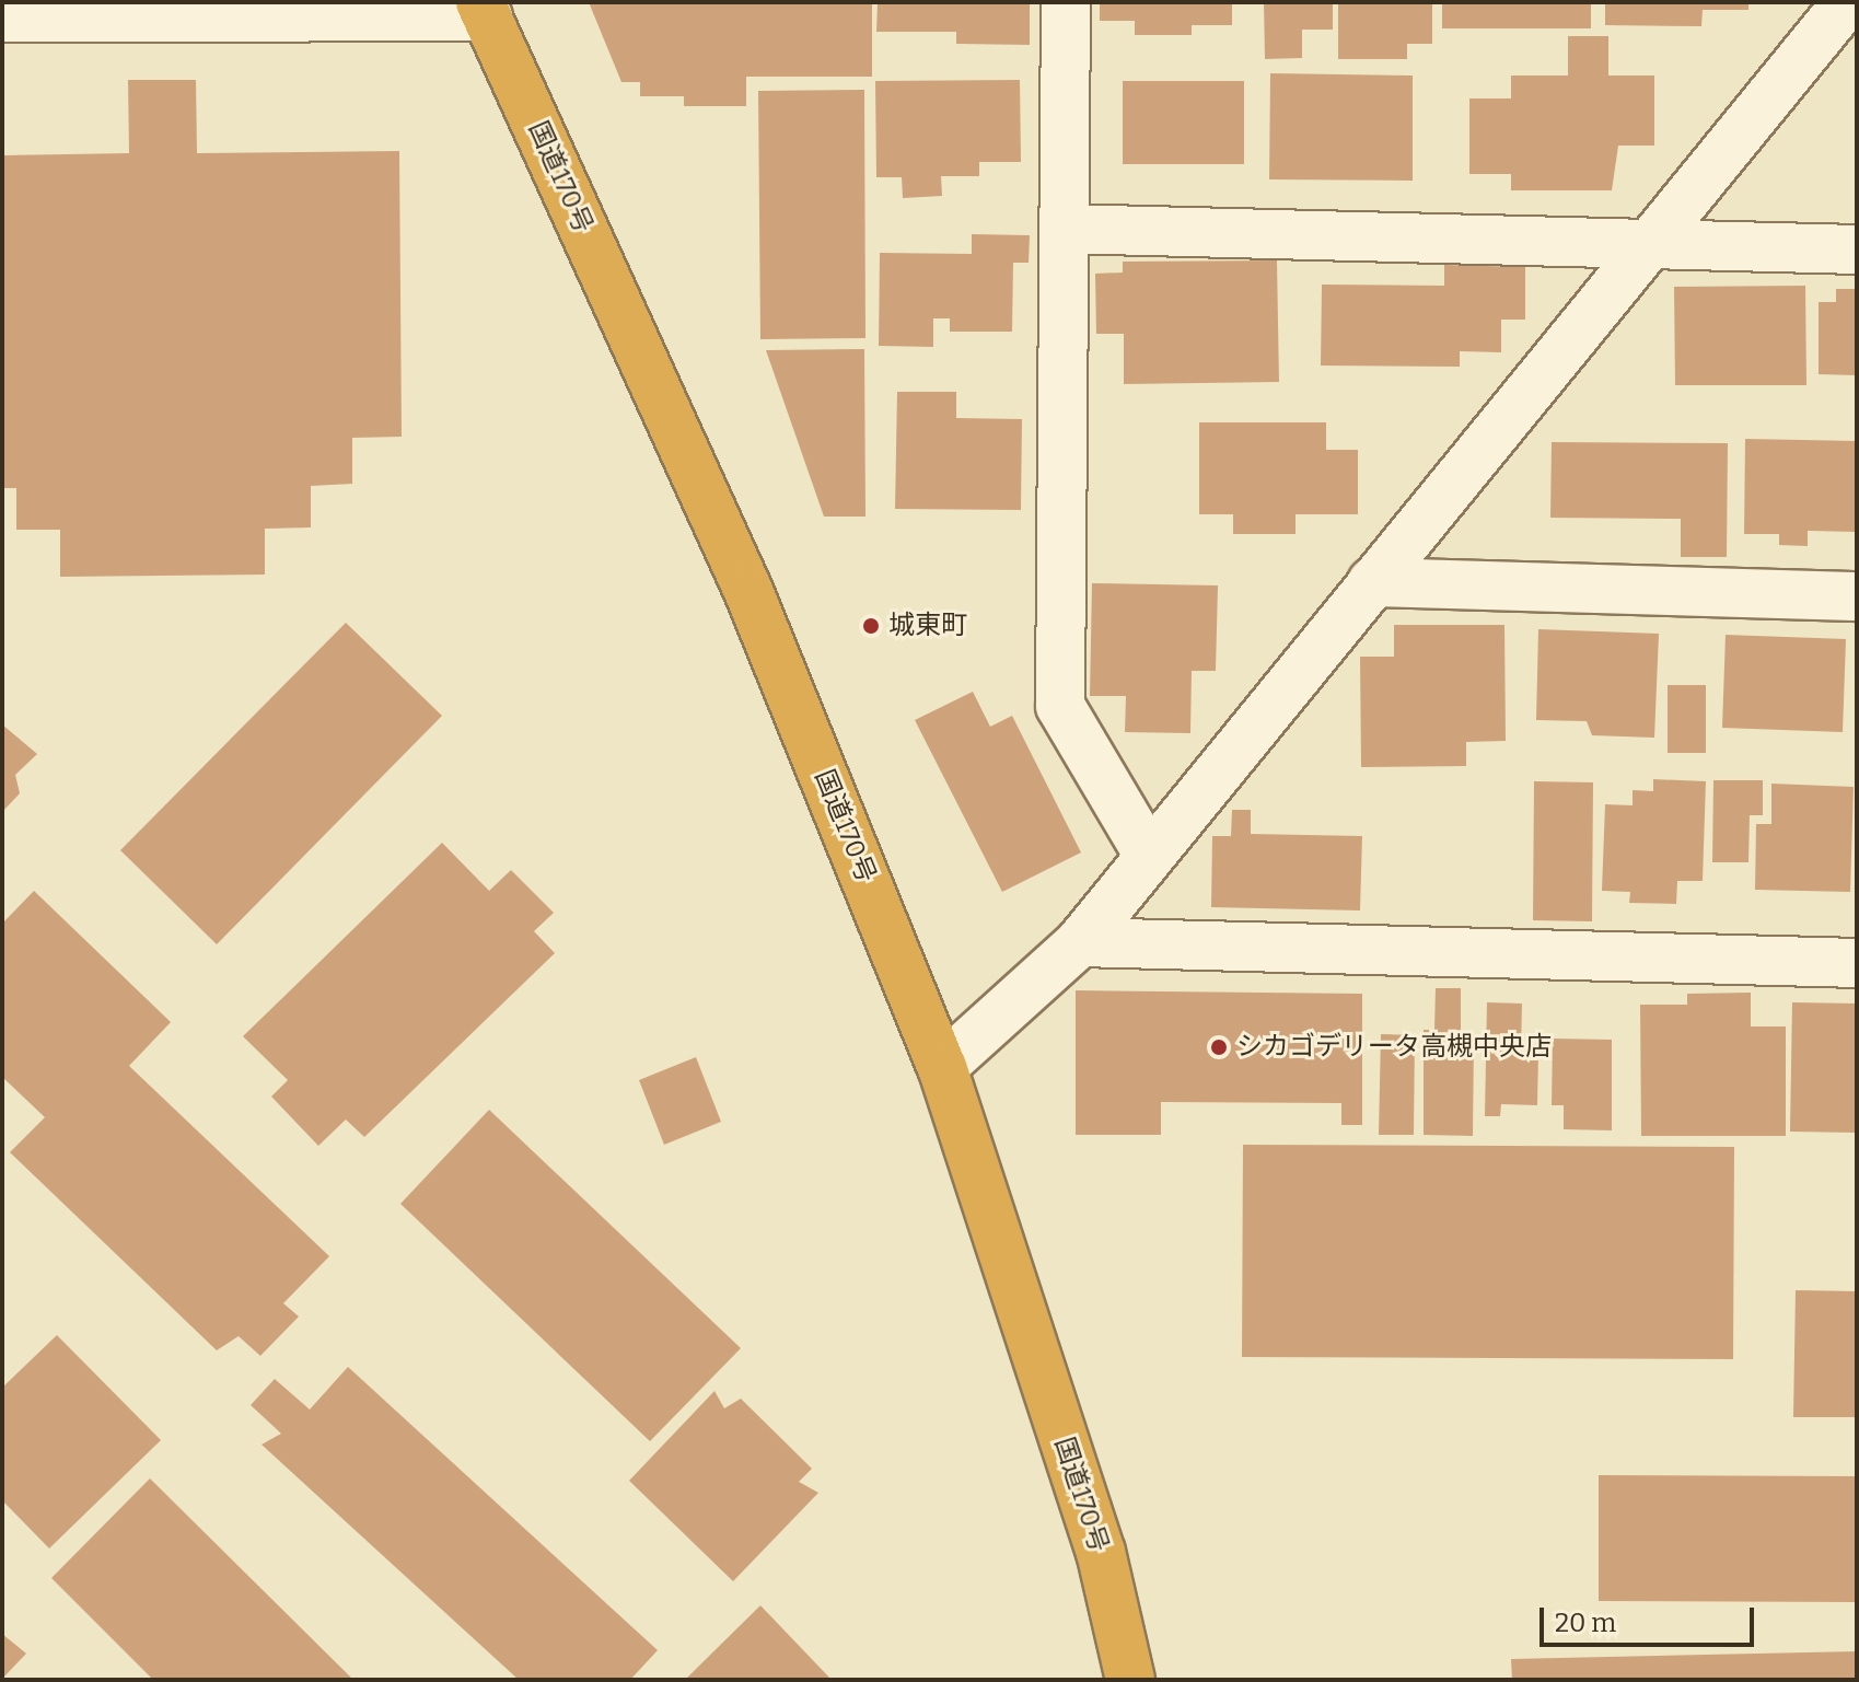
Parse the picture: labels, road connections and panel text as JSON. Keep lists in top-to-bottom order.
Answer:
{
  "streets": {
    "highway": ["国道170号"]
  },
  "places": ["城東町", "シカゴデリータ高槻中央店"],
  "scale_bar": "20 m"
}
